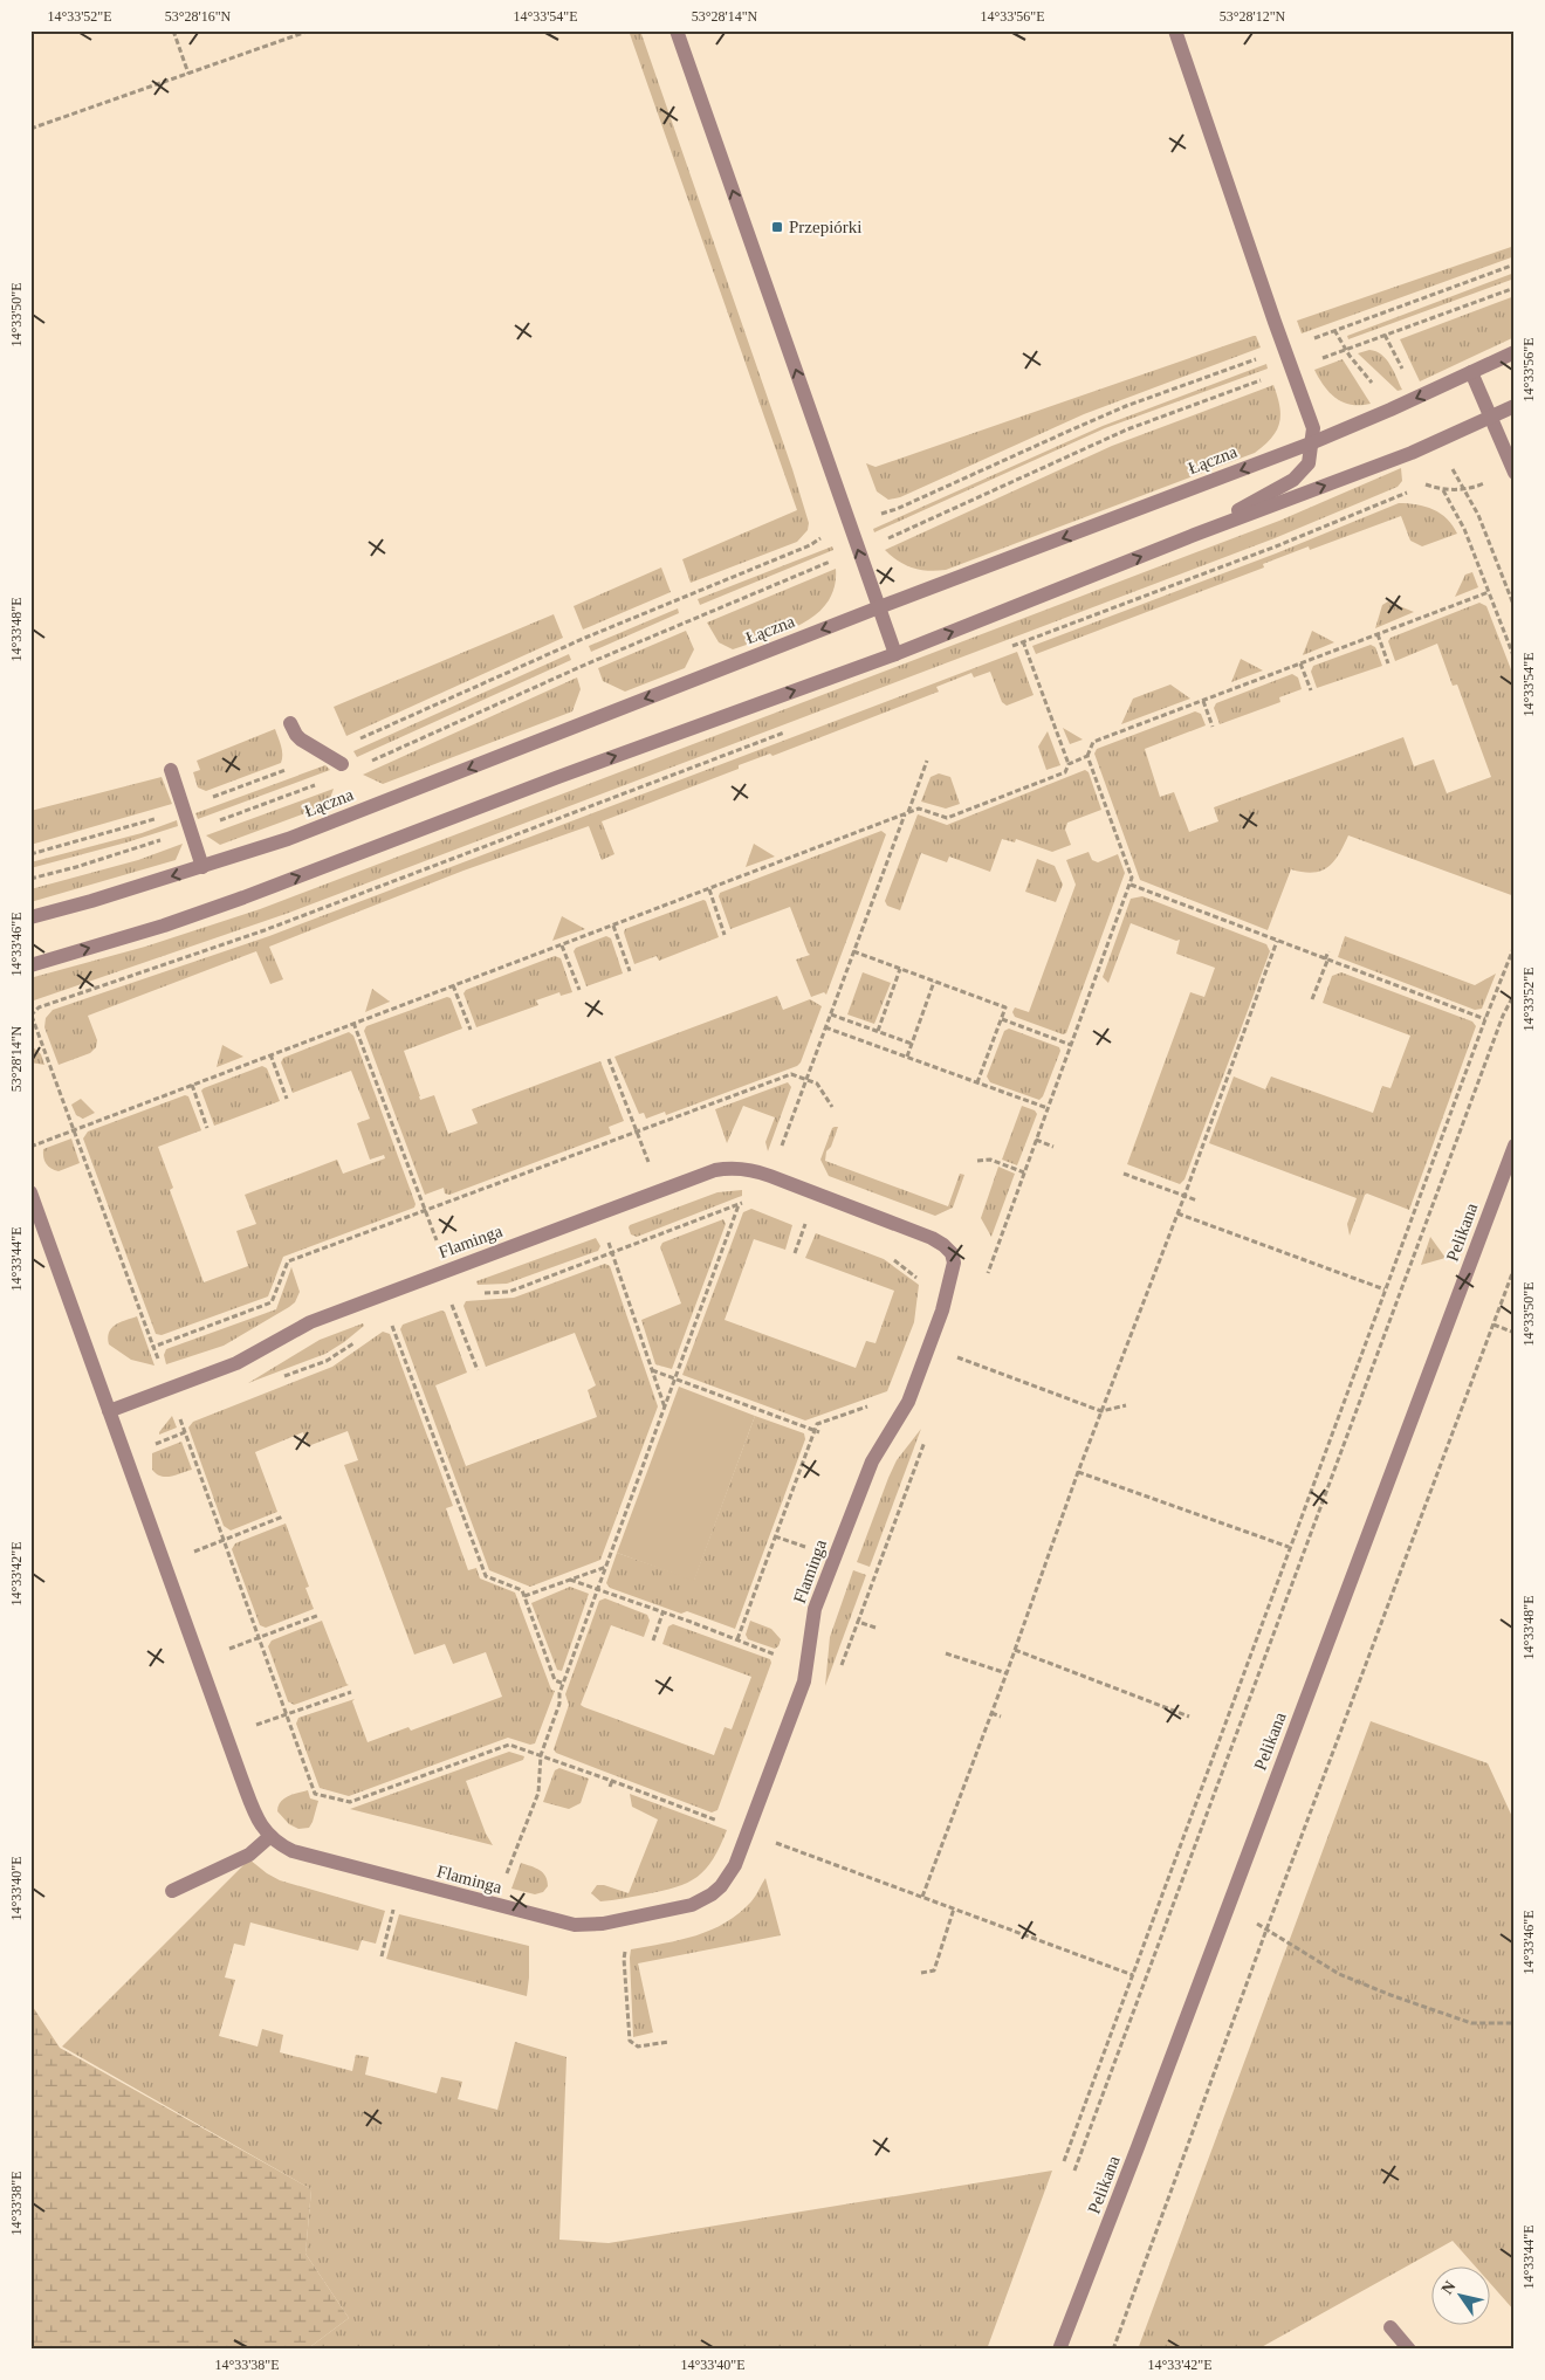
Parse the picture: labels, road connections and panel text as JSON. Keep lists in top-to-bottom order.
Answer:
{
  "streets": {
    "street": ["Łączna", "Pelikana", "Flaminga"]
  },
  "places": {
    "transit": ["Przepiórki"]
  },
  "north": "top left",
  "coordinates": [
    "14°33'52\"E",
    "53°28'16\"N",
    "14°33'54\"E",
    "53°28'14\"N",
    "14°33'56\"E",
    "53°28'12\"N",
    "14°33'50\"E",
    "14°33'48\"E",
    "14°33'46\"E",
    "14°33'44\"E",
    "14°33'42\"E",
    "14°33'40\"E",
    "14°33'38\"E"
  ]
}
